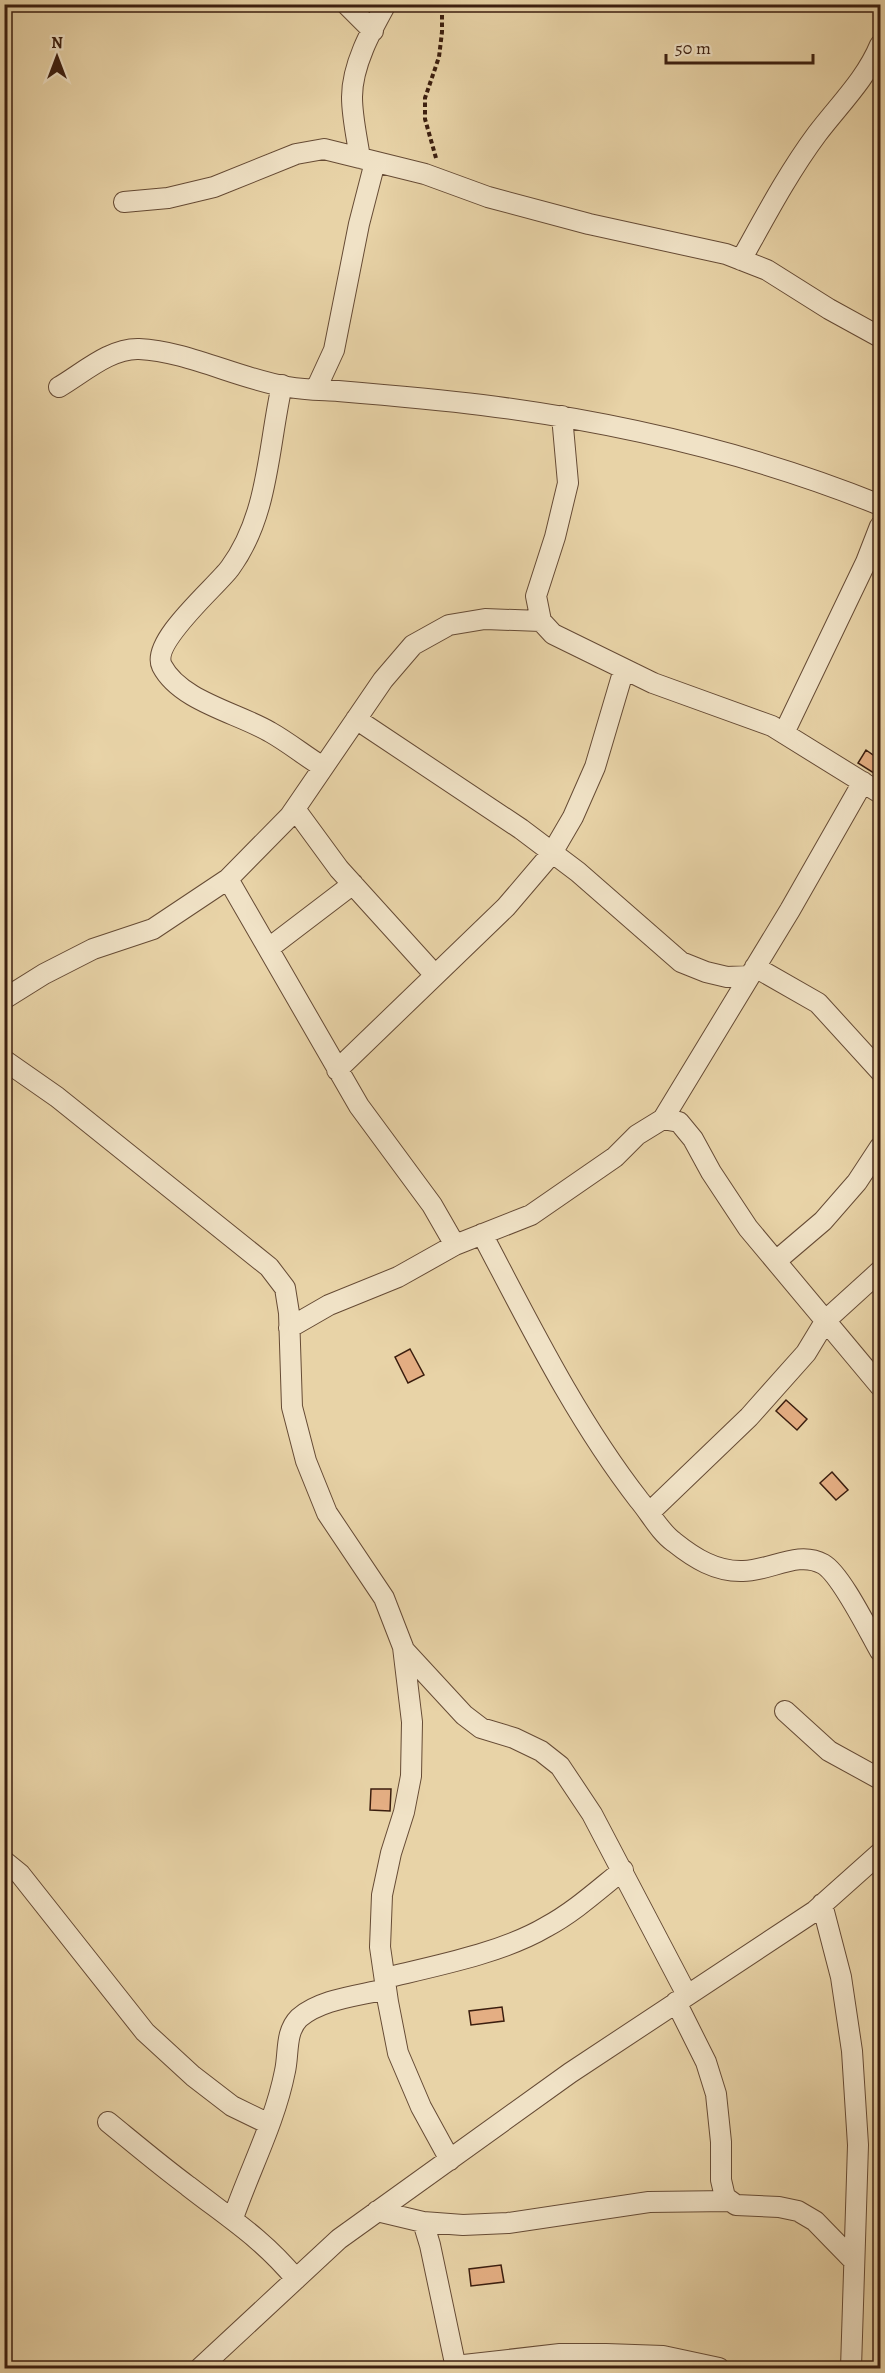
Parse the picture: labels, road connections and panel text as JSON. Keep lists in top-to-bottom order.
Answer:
{
  "scale_bar": "50 m",
  "north": "top"
}
